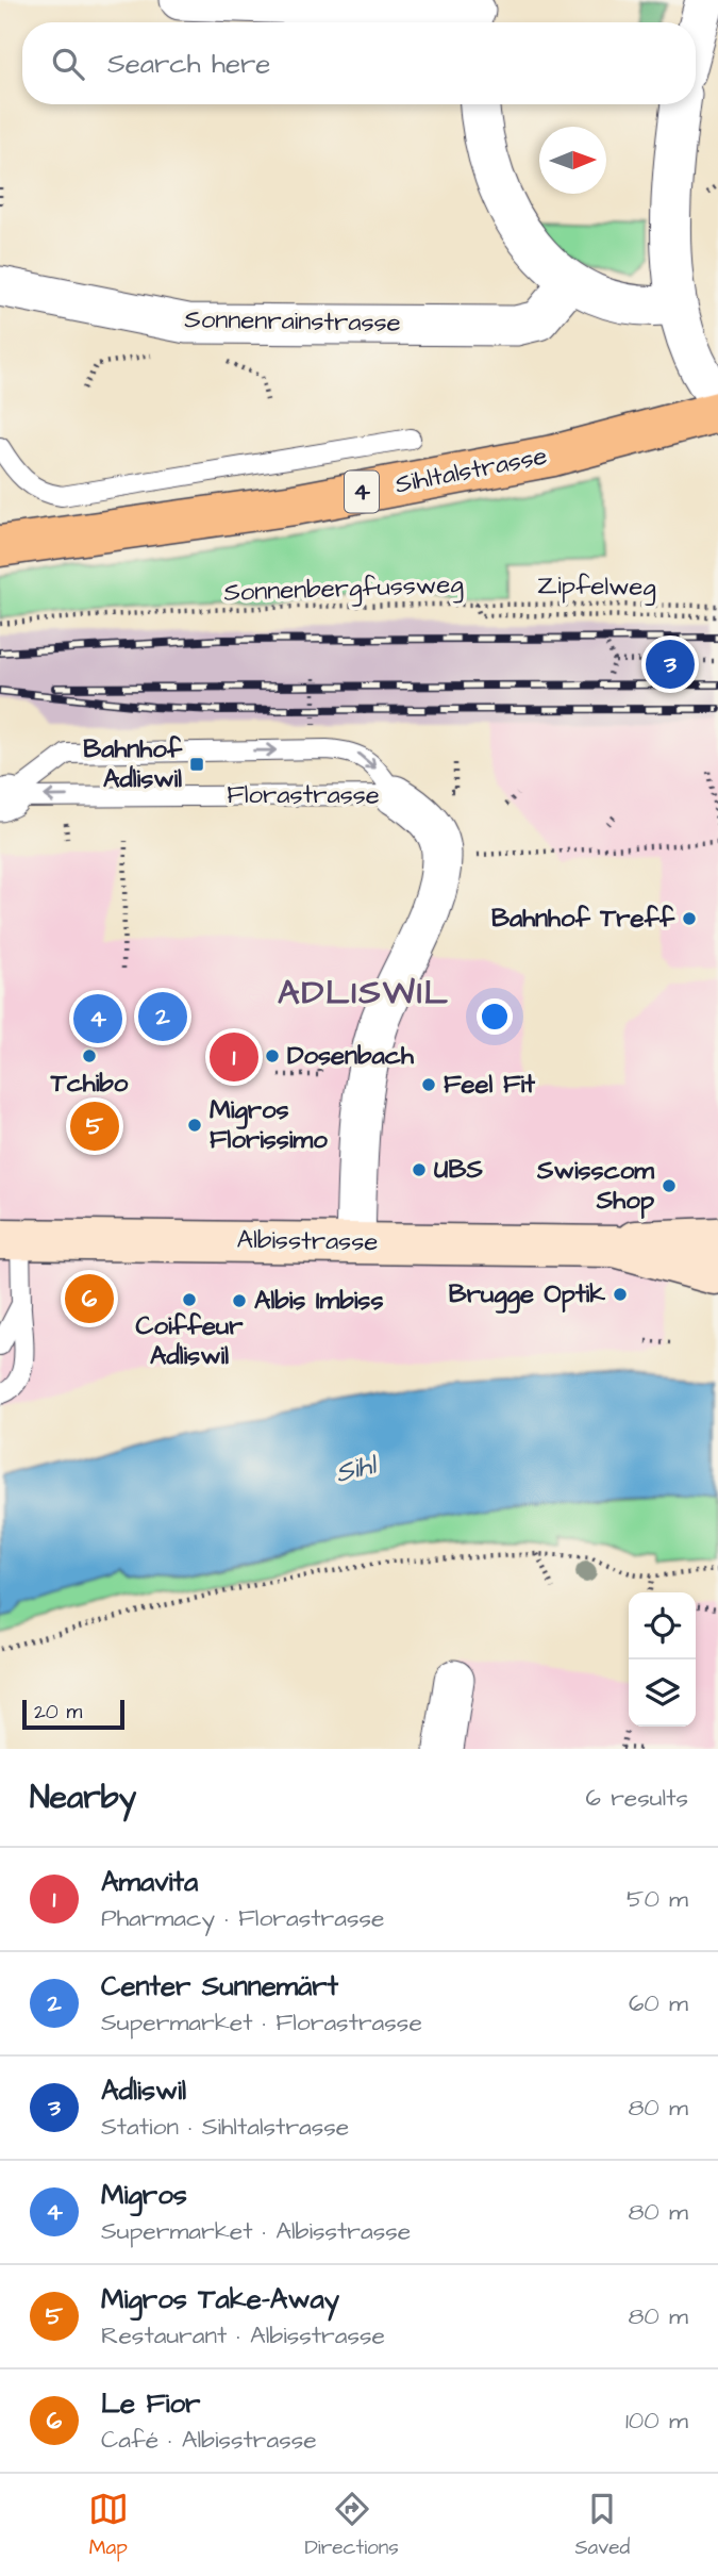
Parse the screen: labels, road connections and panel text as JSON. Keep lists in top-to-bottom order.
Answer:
{
  "streets": {
    "main road": ["Sihltalstrasse", "4", "Albisstrasse"],
    "street": ["Sonnenrainstrasse", "Florastrasse"],
    "path": ["Zipfelweg", "Sonnenbergfussweg"]
  },
  "crossings": [
    ["Zipfelweg", "Sonnenbergfussweg"],
    ["Florastrasse", "Albisstrasse"]
  ],
  "districts": ["ADLISWIL"],
  "water": ["Sihl"],
  "places": {
    "transit": ["Bahnhof Adliswil"],
    "other": [
      "Bahnhof Treff",
      "Tchibo",
      "Dosenbach",
      "Feel Fit",
      "Migros Florissimo",
      "UBS",
      "Swisscom Shop",
      "Brugge Optik",
      "Coiffeur Adliswil",
      "Albis Imbiss"
    ]
  },
  "scale_bar": "20 m",
  "north": "right",
  "page": {
    "search": "Search here",
    "pins": [
      "3",
      "2",
      "4",
      "1",
      "5",
      "6"
    ],
    "scale": "20 m",
    "heading": ["Nearby", "6 results"],
    "list": [
      {
        "mark": "1",
        "name": "Amavita",
        "note": "Pharmacy · Florastrasse",
        "value": "50 m"
      },
      {
        "mark": "2",
        "name": "Center Sunnemärt",
        "note": "Supermarket · Florastrasse",
        "value": "60 m"
      },
      {
        "mark": "3",
        "name": "Adliswil",
        "note": "Station · Sihltalstrasse",
        "value": "80 m"
      },
      {
        "mark": "4",
        "name": "Migros",
        "note": "Supermarket · Albisstrasse",
        "value": "80 m"
      },
      {
        "mark": "5",
        "name": "Migros Take-Away",
        "note": "Restaurant · Albisstrasse",
        "value": "80 m"
      },
      {
        "mark": "6",
        "name": "Le Fior",
        "note": "Café · Albisstrasse",
        "value": "100 m"
      }
    ],
    "nav": ["Map", "Directions", "Saved"]
  }
}
